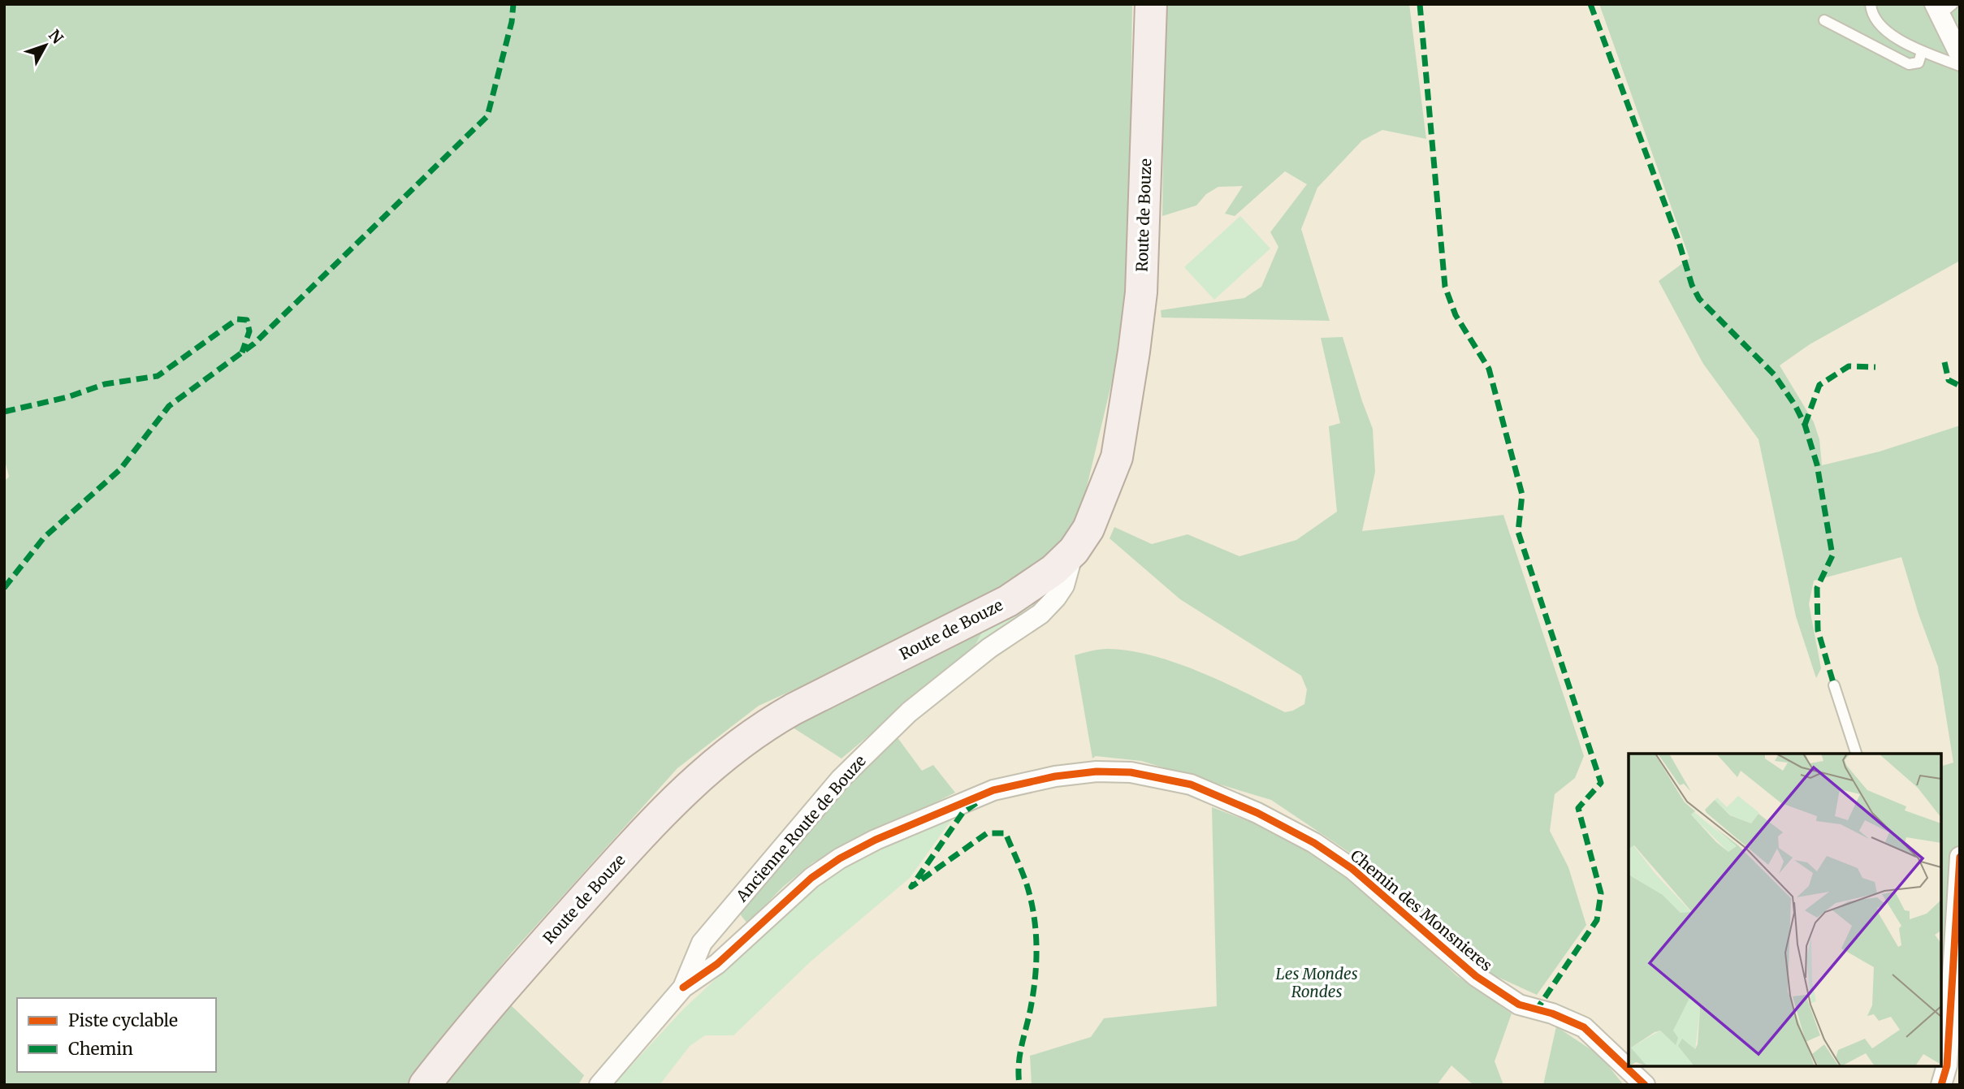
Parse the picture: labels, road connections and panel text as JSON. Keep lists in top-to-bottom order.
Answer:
{
  "streets": {
    "main road": ["Route de Bouze"],
    "street": ["Ancienne Route de Bouze", "Chemin des Monsnieres"]
  },
  "crossings": [
    ["Route de Bouze", "Ancienne Route de Bouze"],
    ["Ancienne Route de Bouze", "Chemin des Monsnieres"]
  ],
  "parks": ["Les Mondes Rondes"],
  "legend": ["Piste cyclable", "Chemin"],
  "north": "top right"
}
